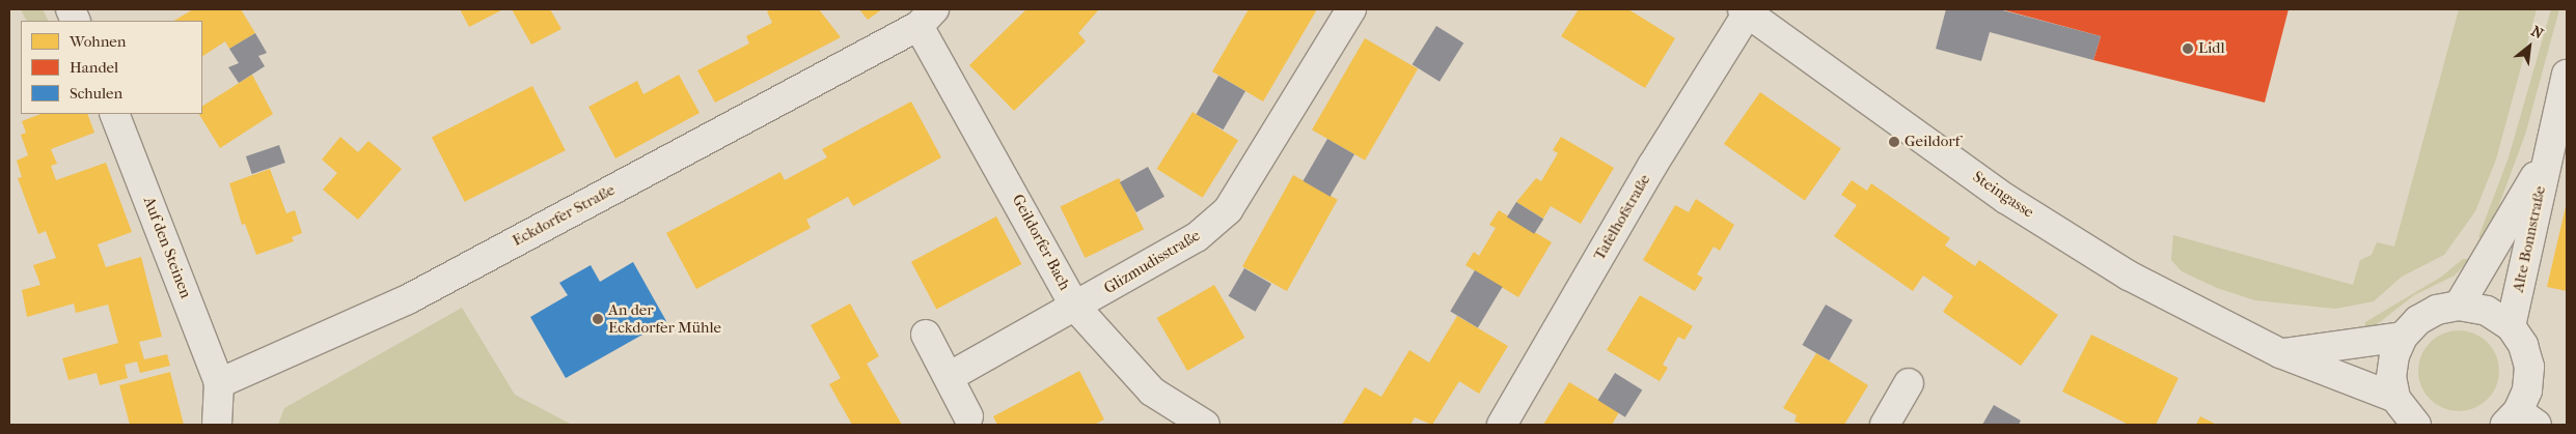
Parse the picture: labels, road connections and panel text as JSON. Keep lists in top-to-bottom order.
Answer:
{
  "streets": {
    "street": [
      "Steingasse",
      "Eckdorfer Straße",
      "Tafelhofstraße",
      "Alte Bonnstraße",
      "Geildorfer Bach",
      "Auf den Steinen",
      "Glizmudisstraße"
    ]
  },
  "crossings": [
    ["Steingasse", "Tafelhofstraße"],
    ["Eckdorfer Straße", "Geildorfer Bach"],
    ["Eckdorfer Straße", "Auf den Steinen"],
    ["Geildorfer Bach", "Glizmudisstraße"]
  ],
  "places": ["Lidl", "Geildorf", "An der Eckdorfer Mühle"],
  "legend": ["Wohnen", "Handel", "Schulen"],
  "north": "top right"
}
